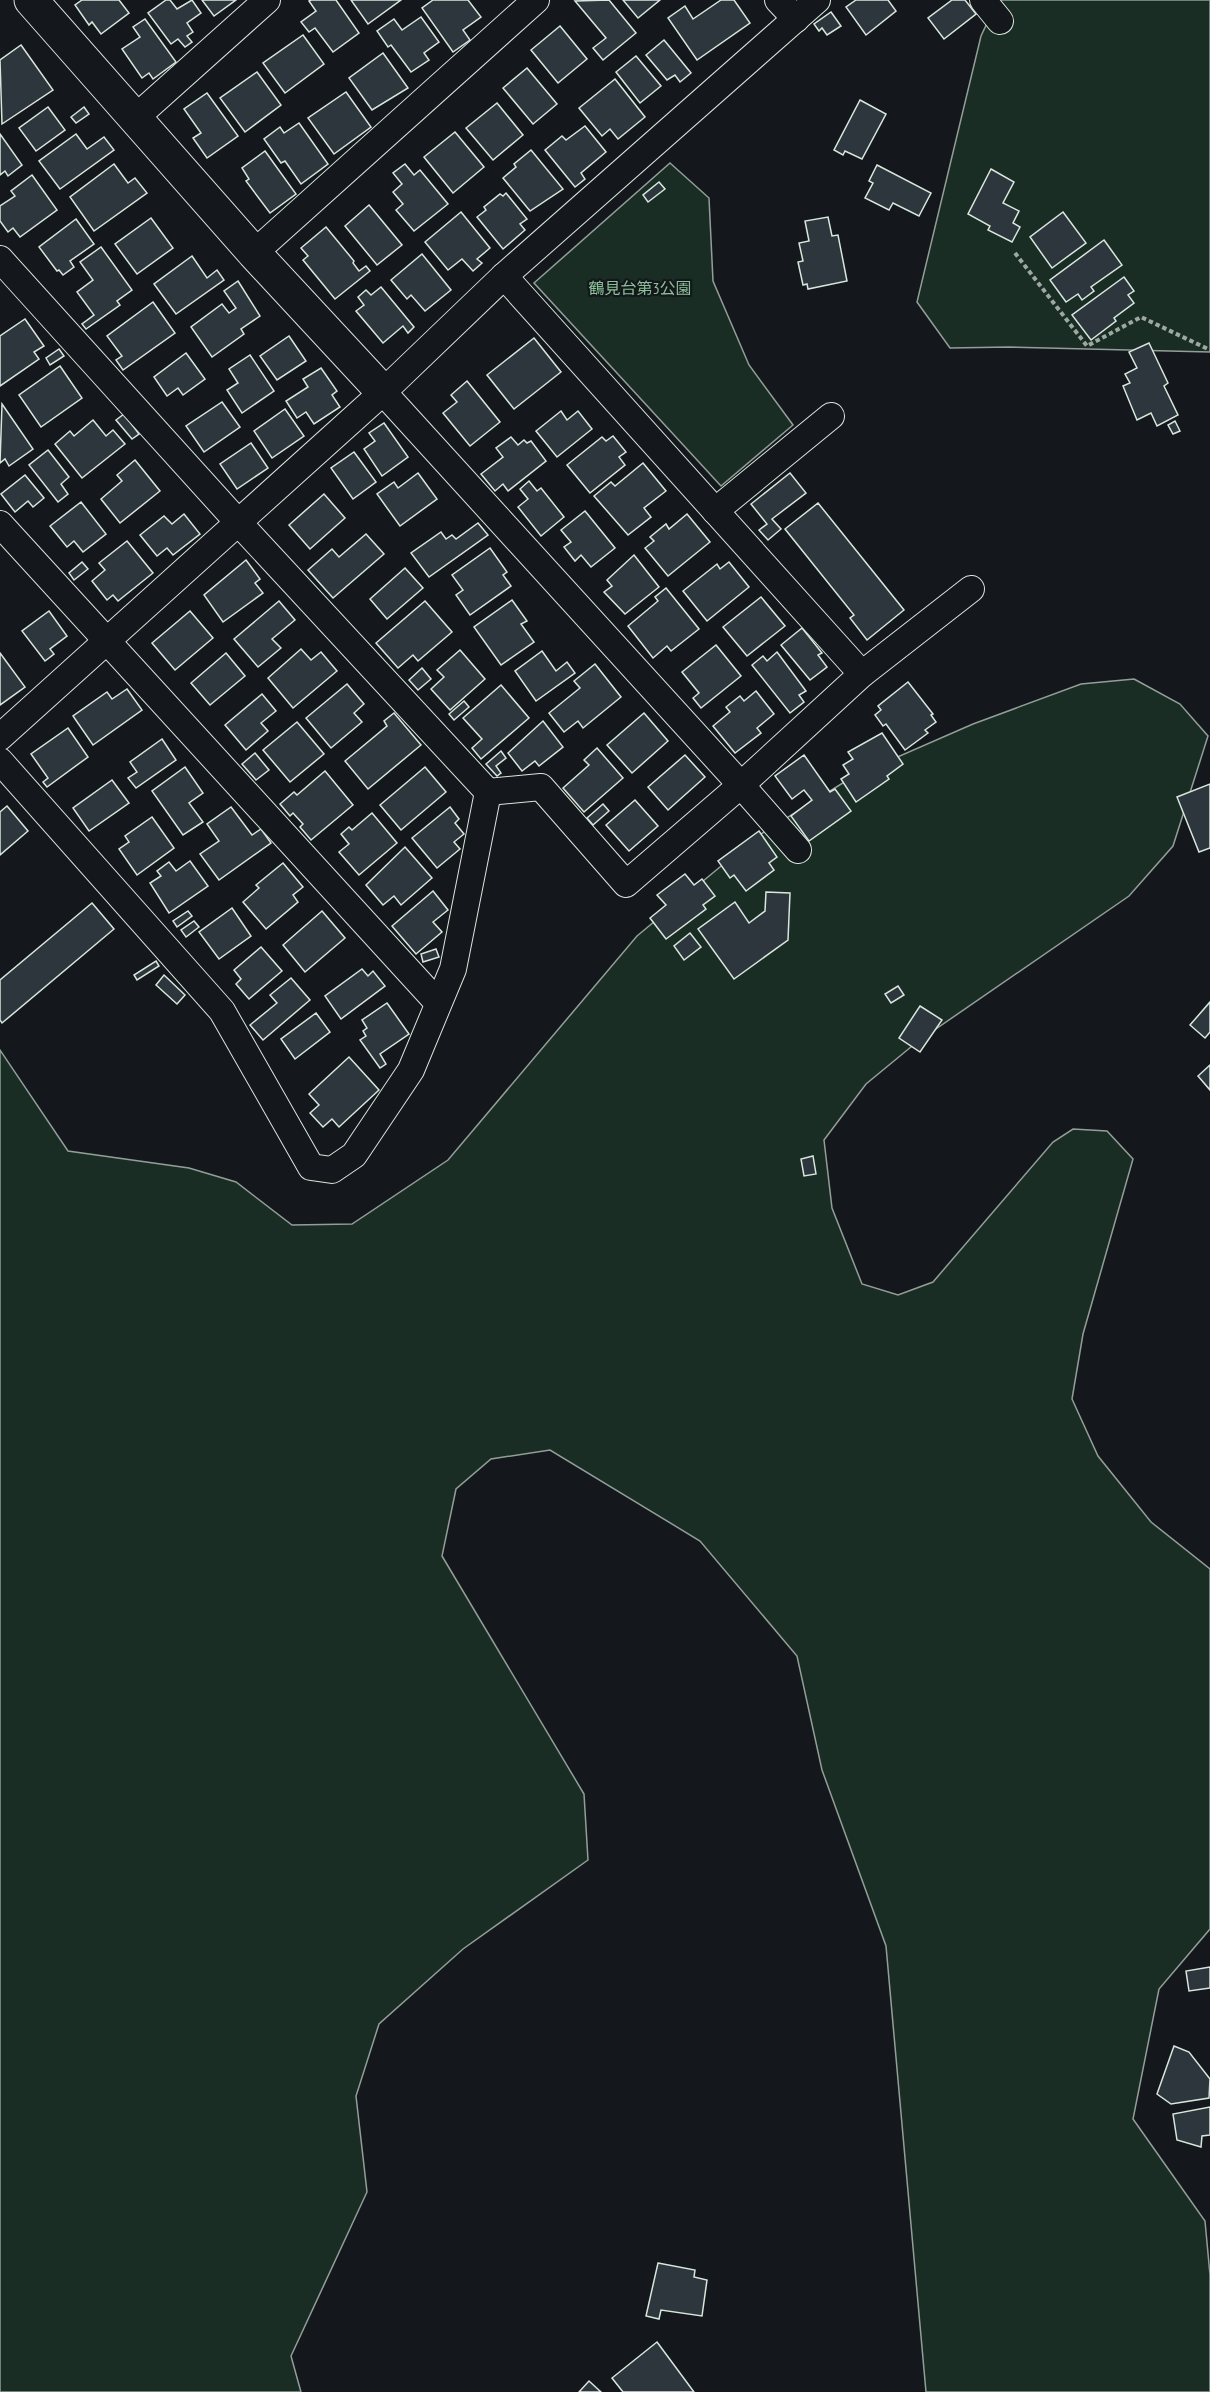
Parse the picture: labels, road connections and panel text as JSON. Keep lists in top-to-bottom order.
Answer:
{
  "parks": ["鶴見台第3公園"]
}
